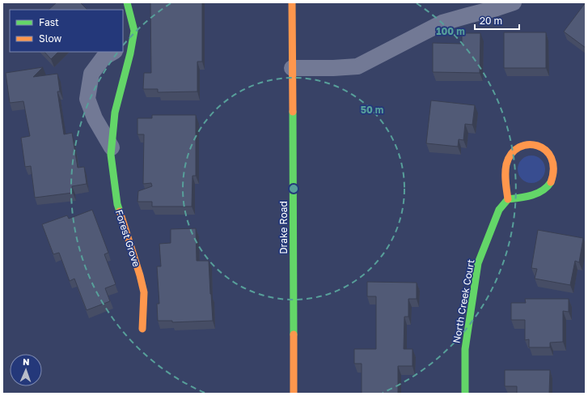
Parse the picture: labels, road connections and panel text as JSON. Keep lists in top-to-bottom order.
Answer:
{
  "streets": {
    "street": ["Drake Road", "Forest Grove", "North Creek Court"]
  },
  "legend": ["Fast", "Slow"],
  "scale_bar": "20 m",
  "north": "top",
  "rings": ["100 m", "50 m"]
}
